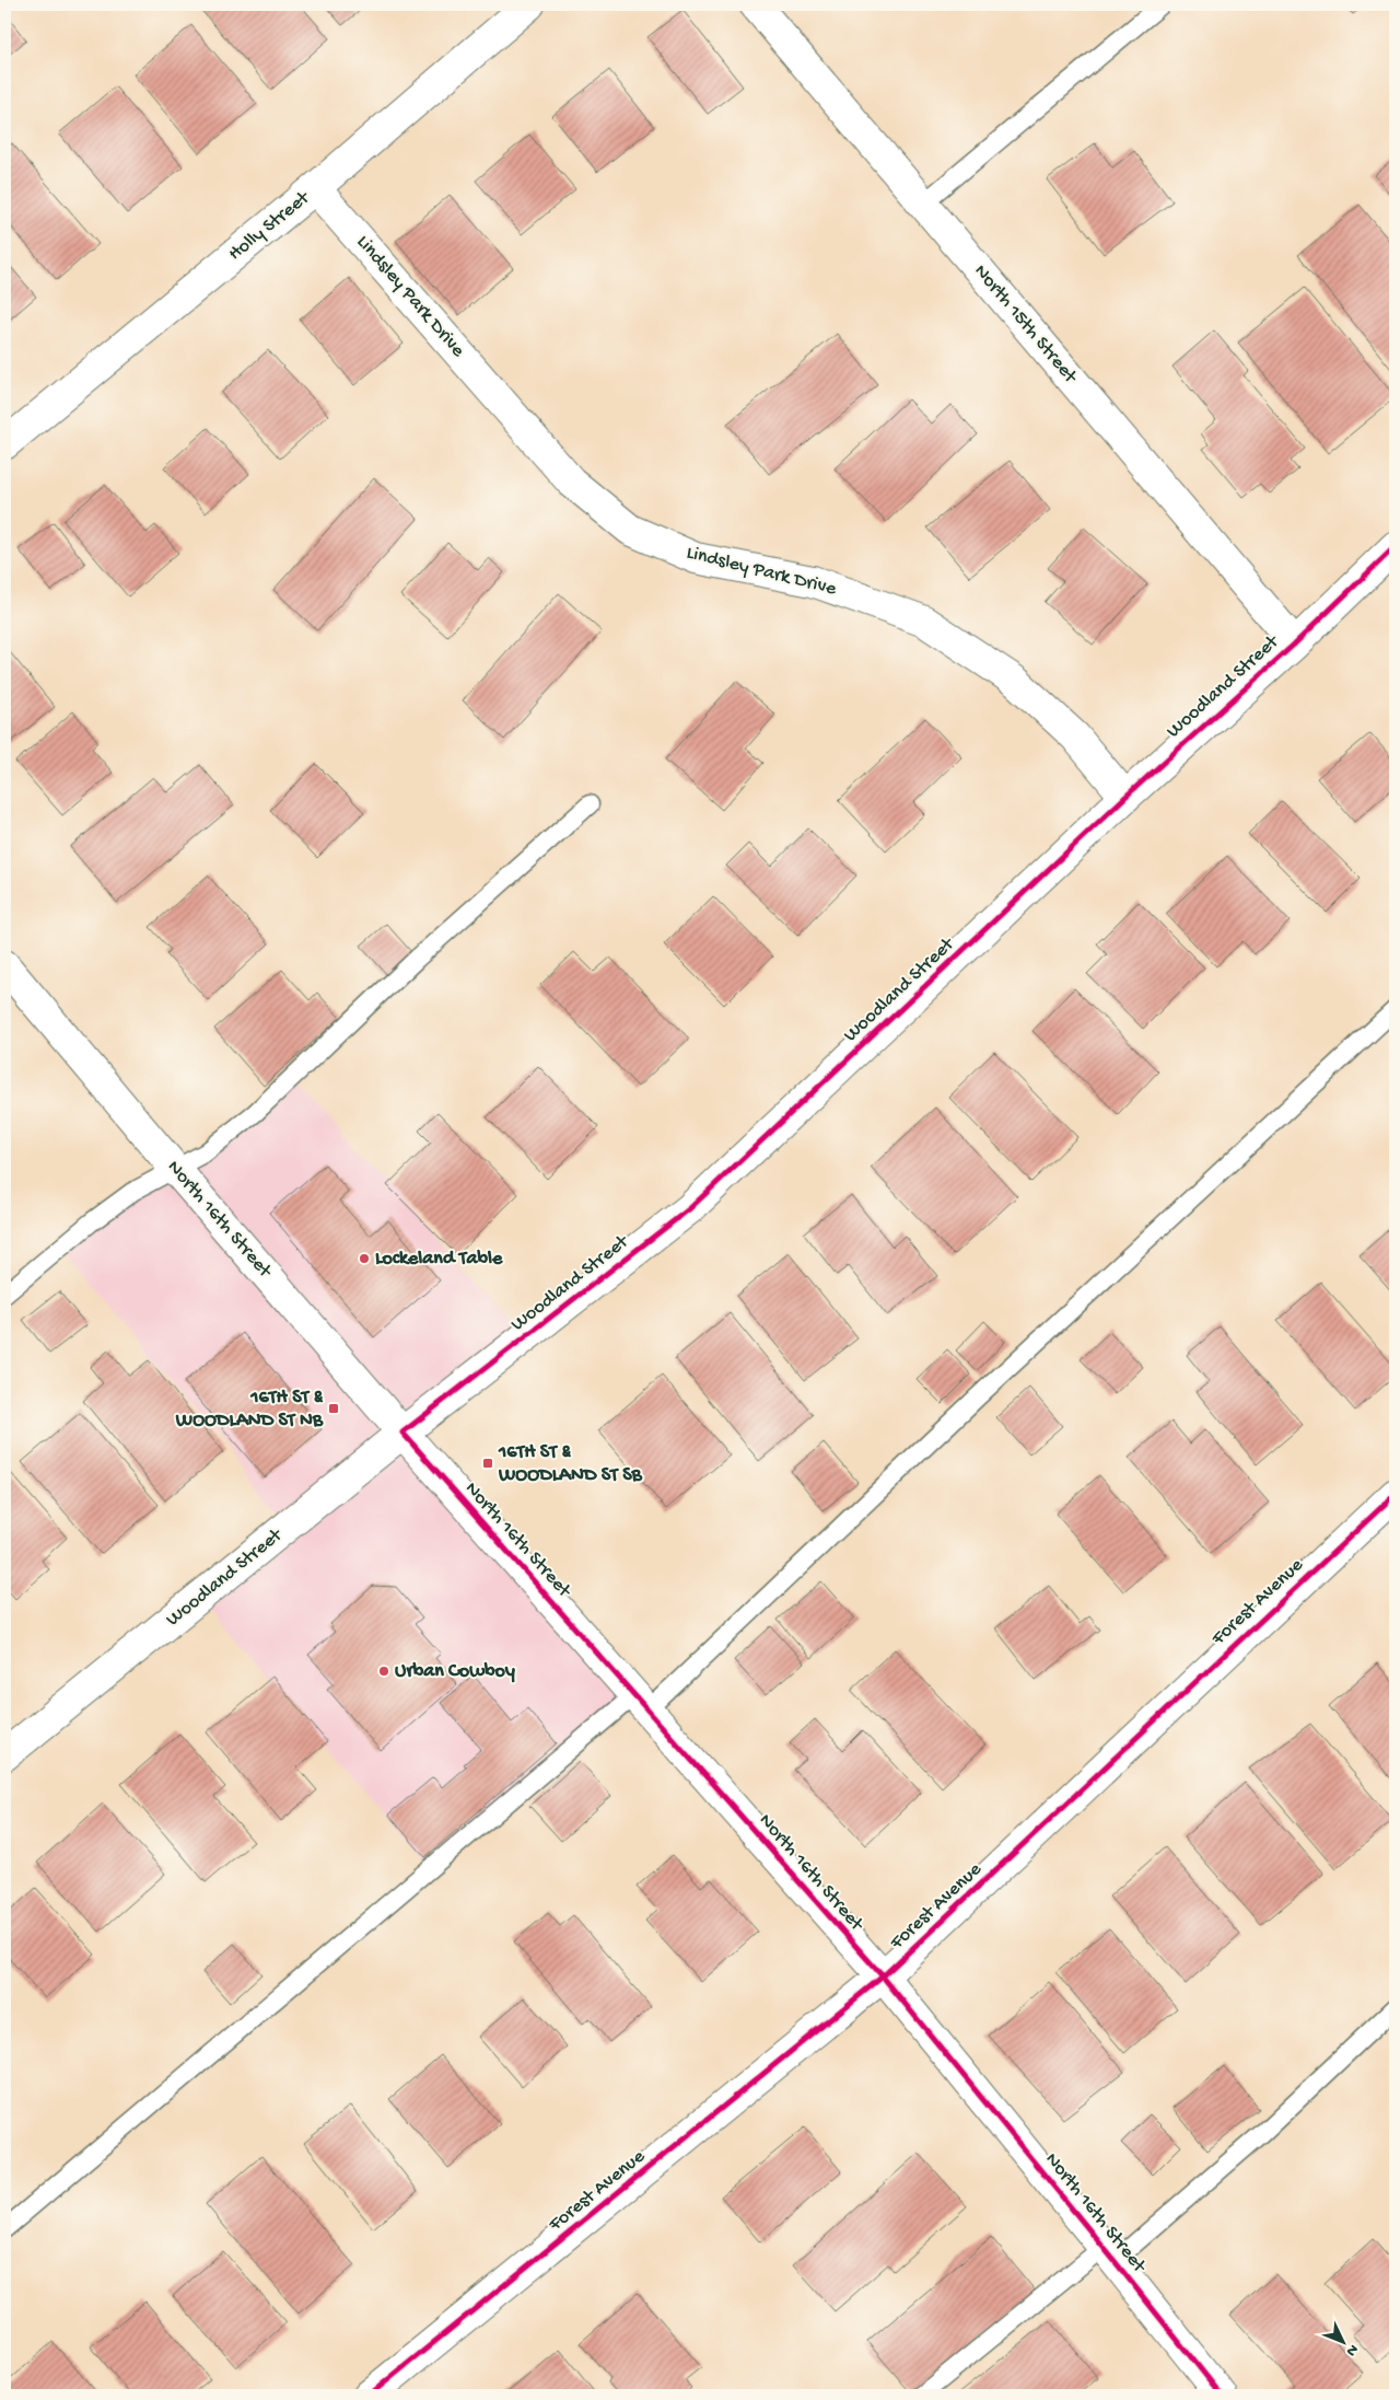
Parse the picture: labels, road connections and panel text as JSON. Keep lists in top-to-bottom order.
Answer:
{
  "streets": {
    "street": [
      "Holly Street",
      "Lindsley Park Drive",
      "North 15th Street",
      "Woodland Street",
      "North 16th Street",
      "Forest Avenue"
    ]
  },
  "crossings": [
    ["Holly Street", "Lindsley Park Drive"],
    ["Lindsley Park Drive", "Woodland Street"],
    ["North 15th Street", "Woodland Street"],
    ["Woodland Street", "North 16th Street"],
    ["North 16th Street", "Forest Avenue"]
  ],
  "places": {
    "other": ["Lockeland Table", "Urban Cowboy"],
    "transit": ["16TH ST & WOODLAND ST NB", "16TH ST & WOODLAND ST SB"]
  },
  "north": "bottom right"
}
